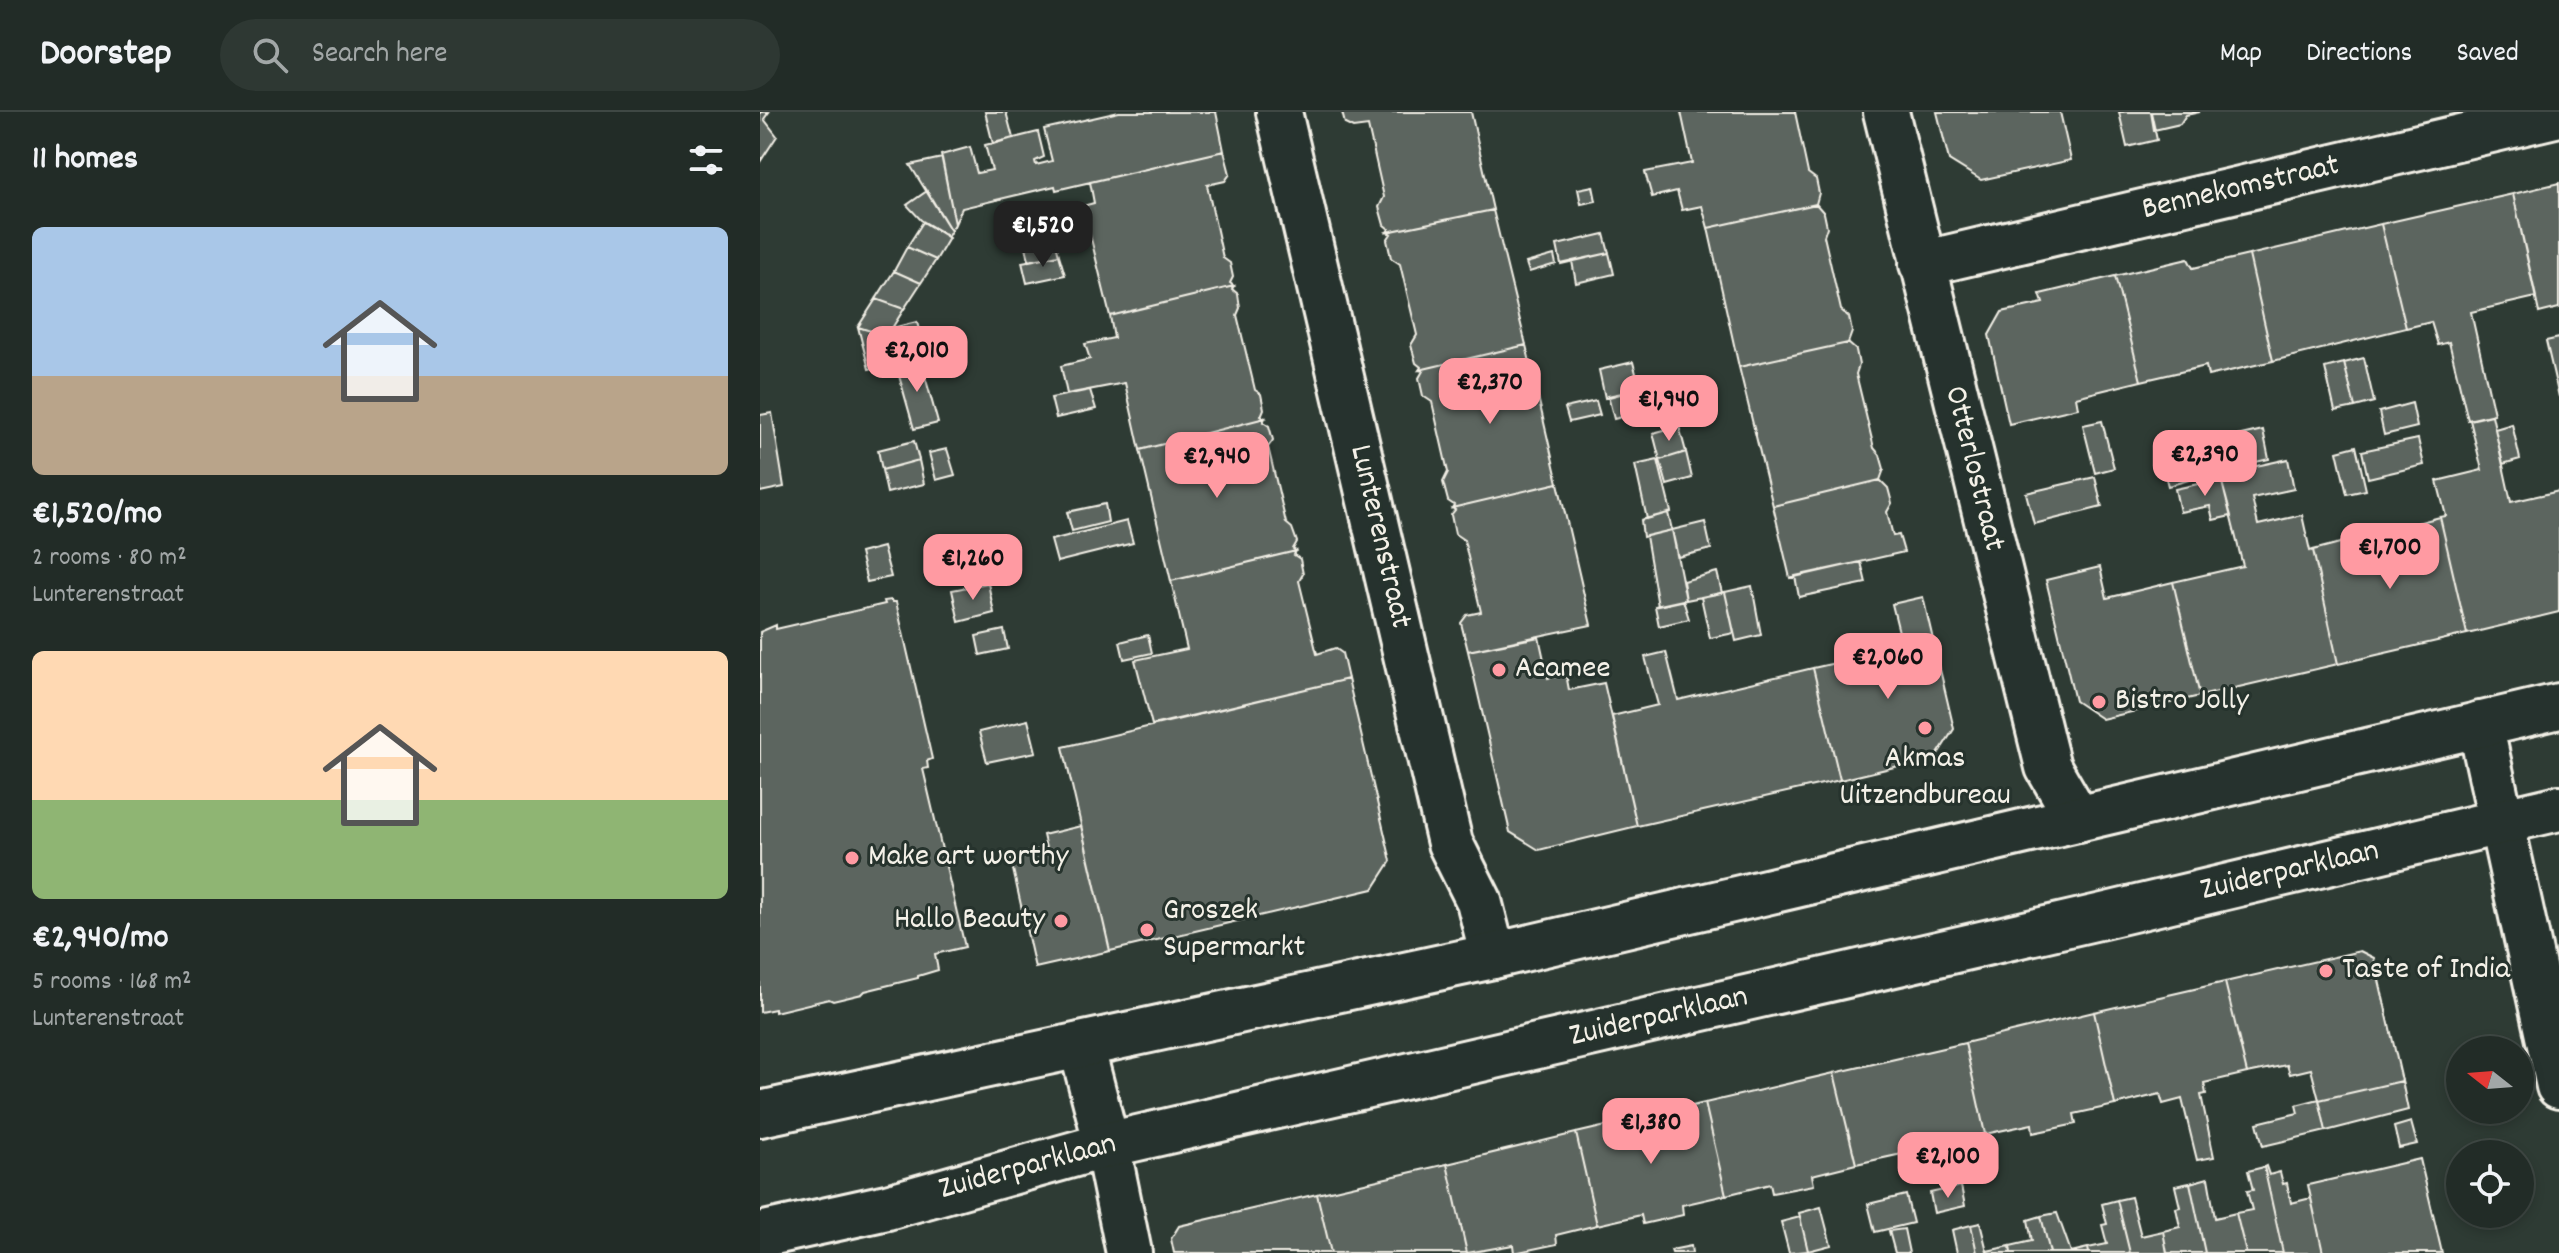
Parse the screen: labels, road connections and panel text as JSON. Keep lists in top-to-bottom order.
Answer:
{
  "streets": {
    "main road": [
      "Bennekomstraat",
      "Otterlostraat",
      "Lunterenstraat",
      "Zuiderparklaan"
    ]
  },
  "crossings": [
    ["Bennekomstraat", "Otterlostraat"]
  ],
  "places": [
    "Acamee",
    "Bistro Jolly",
    "Akmas Uitzendbureau",
    "Make art worthy",
    "Hallo Beauty",
    "Groszek Supermarkt",
    "Taste of India"
  ],
  "north": "left",
  "page": {
    "header": "Doorstep",
    "search": "Search here",
    "nav": ["Map", "Directions", "Saved"],
    "heading": "11 homes",
    "price": [
      "€1,520",
      "€2,010",
      "€2,370",
      "€1,940",
      "€2,390",
      "€2,940",
      "€1,700",
      "€1,260",
      "€2,060",
      "€1,380",
      "€2,100"
    ],
    "list": [
      {
        "name": "€1,520/mo",
        "note": "2 rooms · 80 m² · Lunterenstraat"
      },
      {
        "name": "€2,940/mo",
        "note": "5 rooms · 168 m² · Lunterenstraat"
      }
    ]
  }
}
